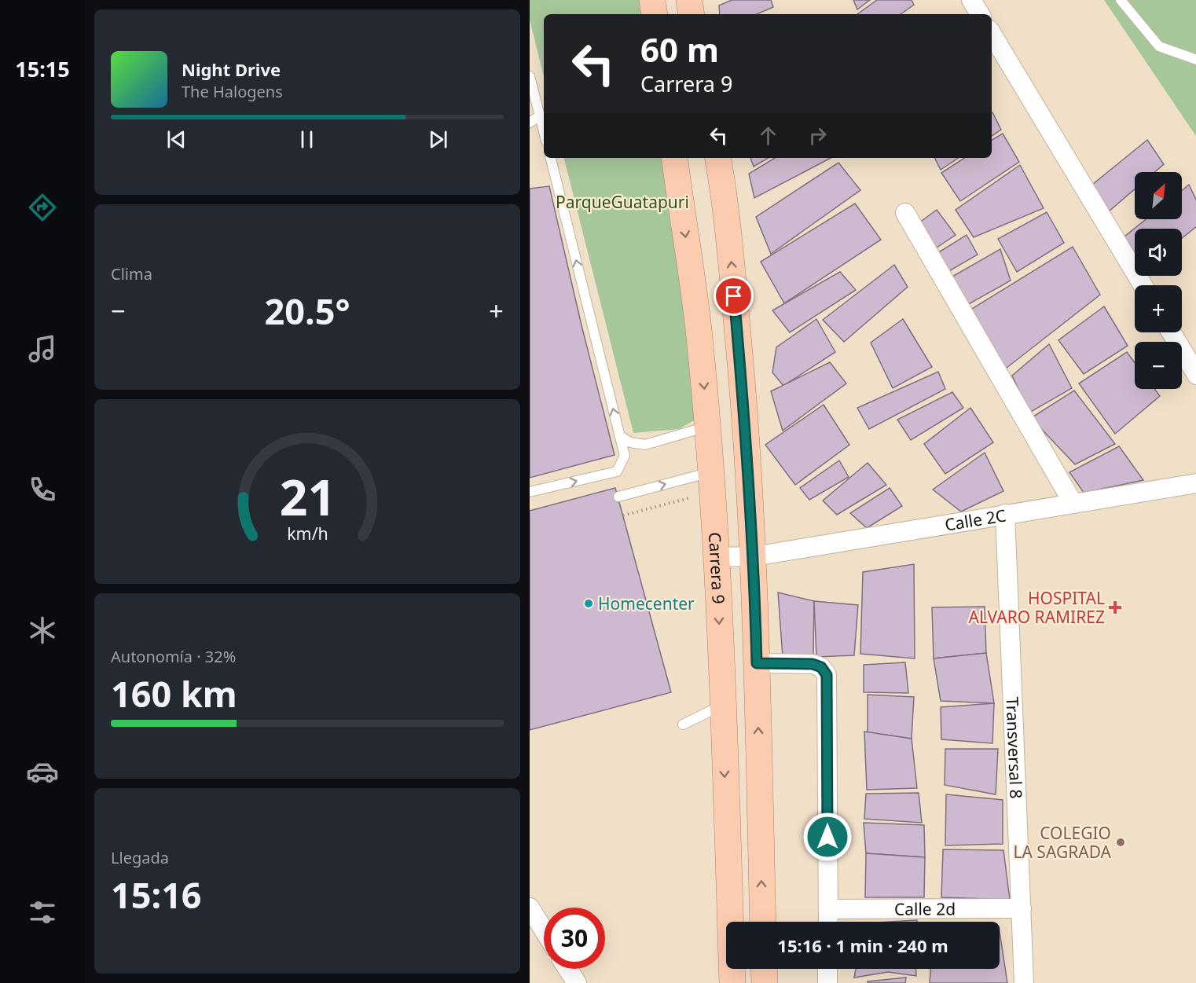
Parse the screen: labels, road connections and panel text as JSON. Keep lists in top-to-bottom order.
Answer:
{
  "streets": {
    "highway": ["Carrera 9"],
    "street": ["Calle 2C", "Transversal 8", "Calle 2d"]
  },
  "crossings": [
    ["Calle 2C", "Carrera 9"],
    ["Calle 2C", "Transversal 8"],
    ["Transversal 8", "Calle 2d"]
  ],
  "parks": ["ParqueGuatapuri"],
  "places": {
    "other": ["Homecenter", "COLEGIO LA SAGRADA"],
    "health": ["HOSPITAL ALVARO RAMIREZ"]
  },
  "north": "top right",
  "page": {
    "tabs": "15:15",
    "turn": ["60 m", "Carrera 9"],
    "song": ["Night Drive", "The Halogens"],
    "map_buttons": ["+", "−"],
    "tile": [
      "Clima",
      ["Autonomía · 32%", "160 km"],
      ["Llegada", "15:16"]
    ],
    "heat": ["−", "20.5°", "+"],
    "limit": "30",
    "trip": "15:16 · 1 min · 240 m",
    "gauge": ["21", "km/h"]
  }
}
